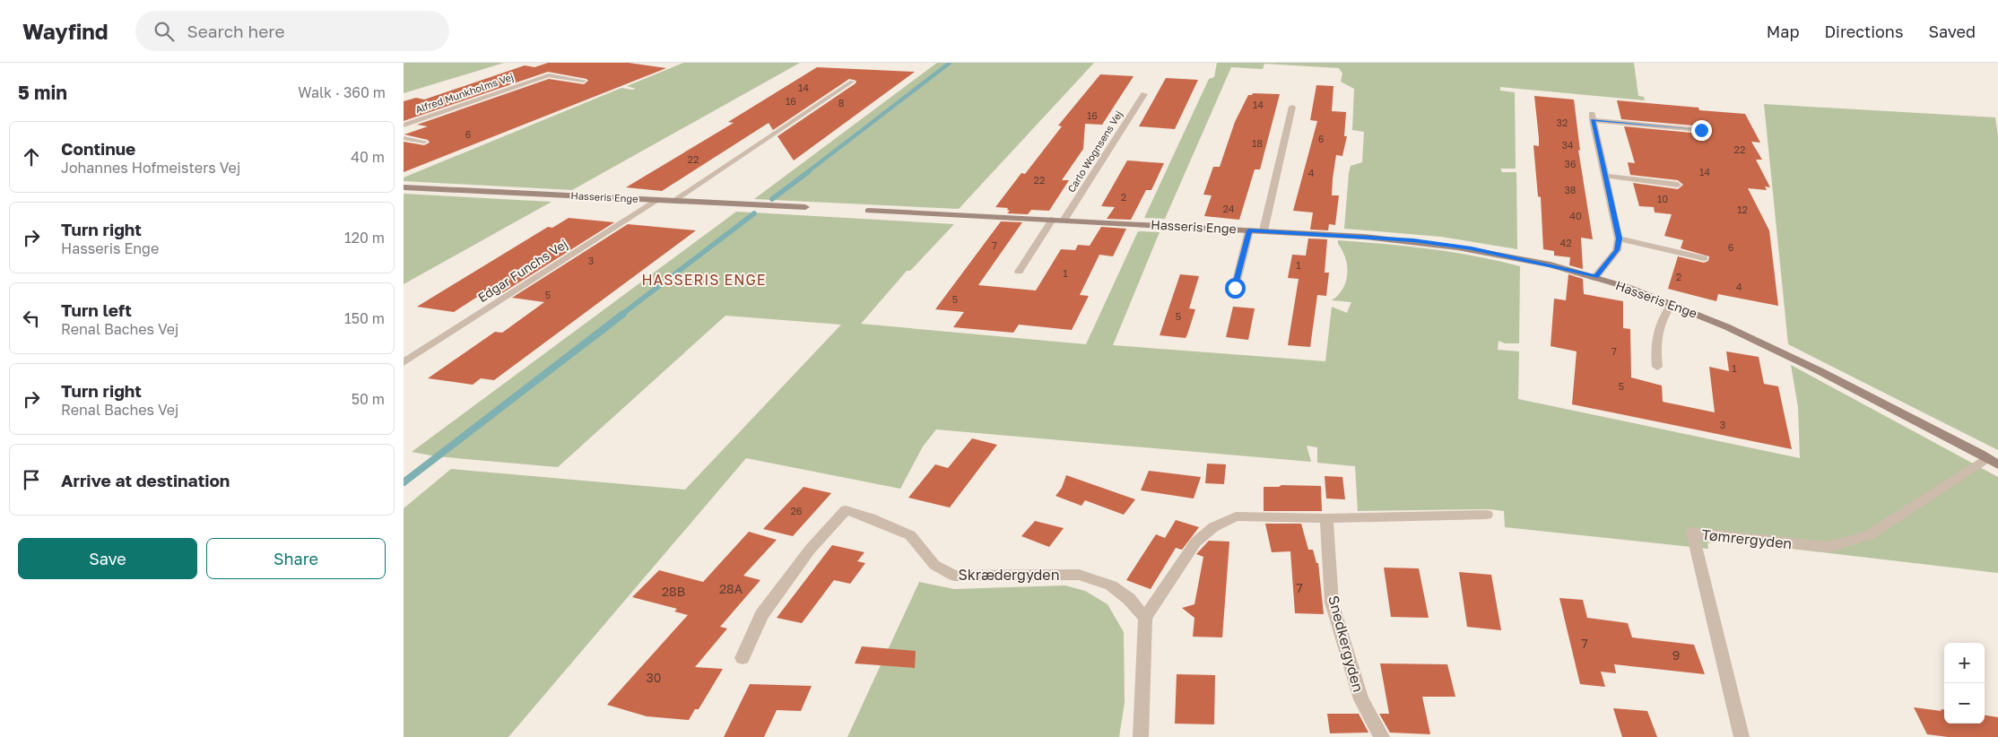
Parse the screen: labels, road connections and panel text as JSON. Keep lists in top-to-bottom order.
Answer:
{
  "streets": {
    "street": [
      "Alfred Munkholms Vej",
      "Carlo Wognsens Vej",
      "Hasseris Enge",
      "Edgar Funchs Vej",
      "Tømrergyden",
      "Skrædergyden",
      "Snedkergyden"
    ]
  },
  "crossings": [
    ["Carlo Wognsens Vej", "Hasseris Enge"],
    ["Hasseris Enge", "Edgar Funchs Vej"],
    ["Hasseris Enge", "Tømrergyden"]
  ],
  "districts": ["HASSERIS ENGE"],
  "house_numbers": [
    "14",
    "16",
    "8",
    "14",
    "16",
    "32",
    "6",
    "6",
    "18",
    "34",
    "22",
    "22",
    "36",
    "14",
    "4",
    "22",
    "38",
    "2",
    "10",
    "24",
    "12",
    "40",
    "42",
    "7",
    "6",
    "3",
    "1",
    "1",
    "2",
    "4",
    "5",
    "5",
    "5",
    "7",
    "1",
    "5",
    "3",
    "26",
    "7",
    "28A",
    "28B",
    "7",
    "9",
    "30"
  ],
  "page": {
    "header": "Wayfind",
    "search": "Search here",
    "nav": ["Map", "Directions", "Saved"],
    "heading": ["5 min", "Walk · 360 m"],
    "list": [
      ["Continue", "Johannes Hofmeisters Vej", "40 m"],
      ["Turn right", "Hasseris Enge", "120 m"],
      ["Turn left", "Renal Baches Vej", "150 m"],
      ["Turn right", "Renal Baches Vej", "50 m"],
      "Arrive at destination"
    ],
    "buttons": ["Save", "Share"],
    "map_buttons": ["+", "−"]
  }
}
